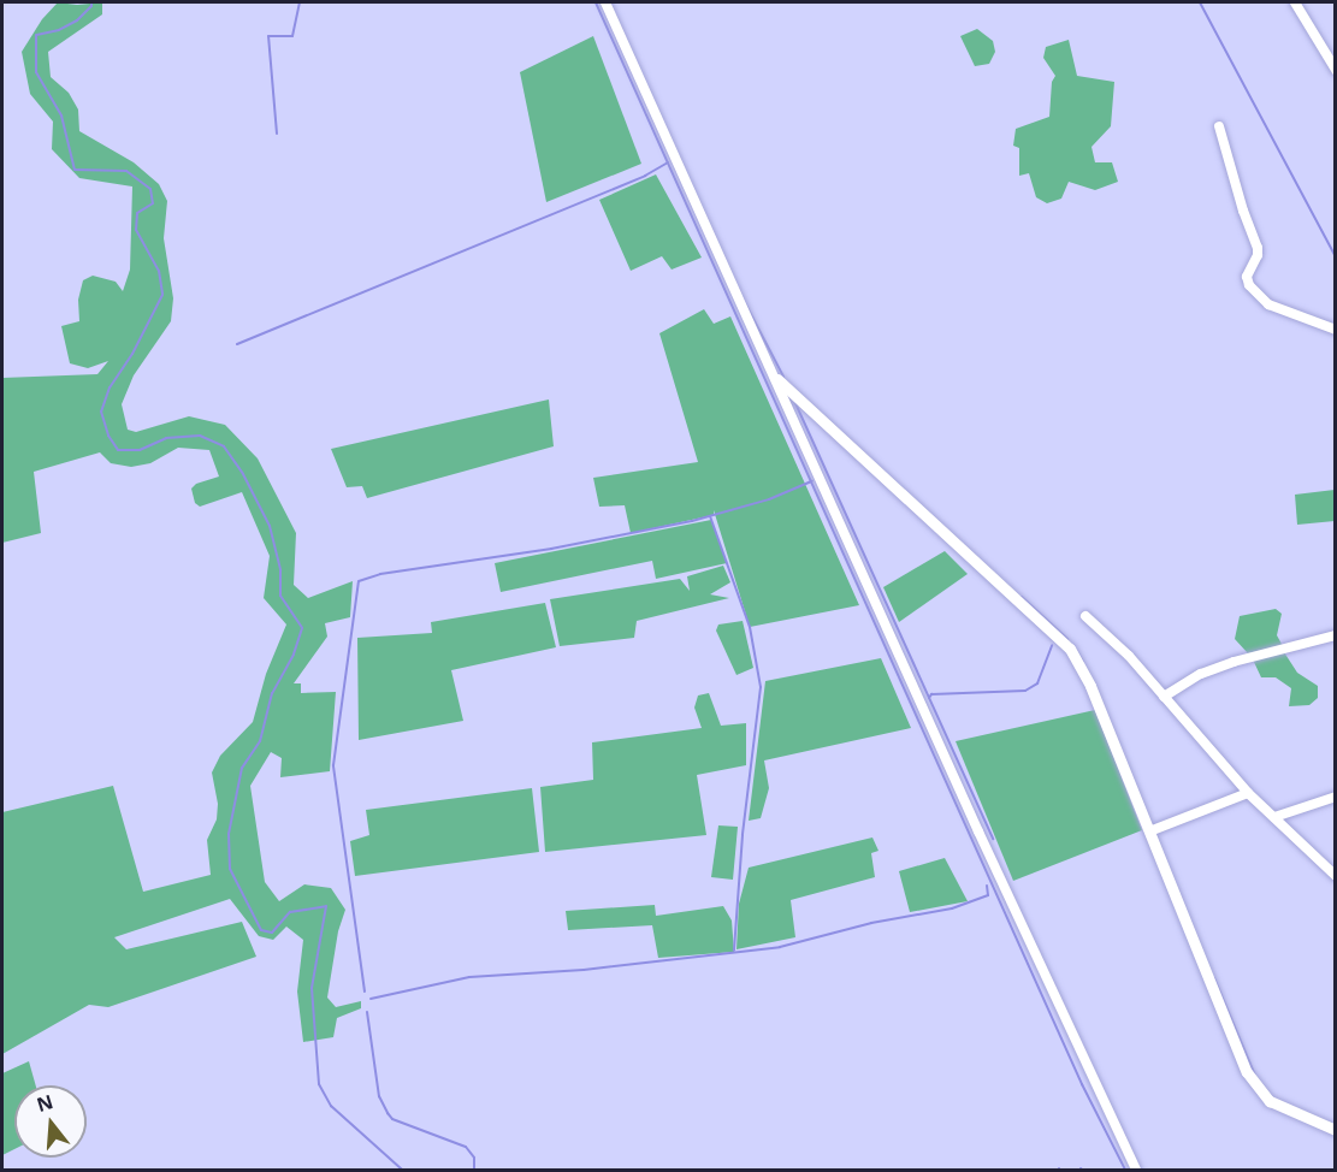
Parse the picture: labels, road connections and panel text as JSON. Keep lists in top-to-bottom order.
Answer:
{
  "north": "top"
}
